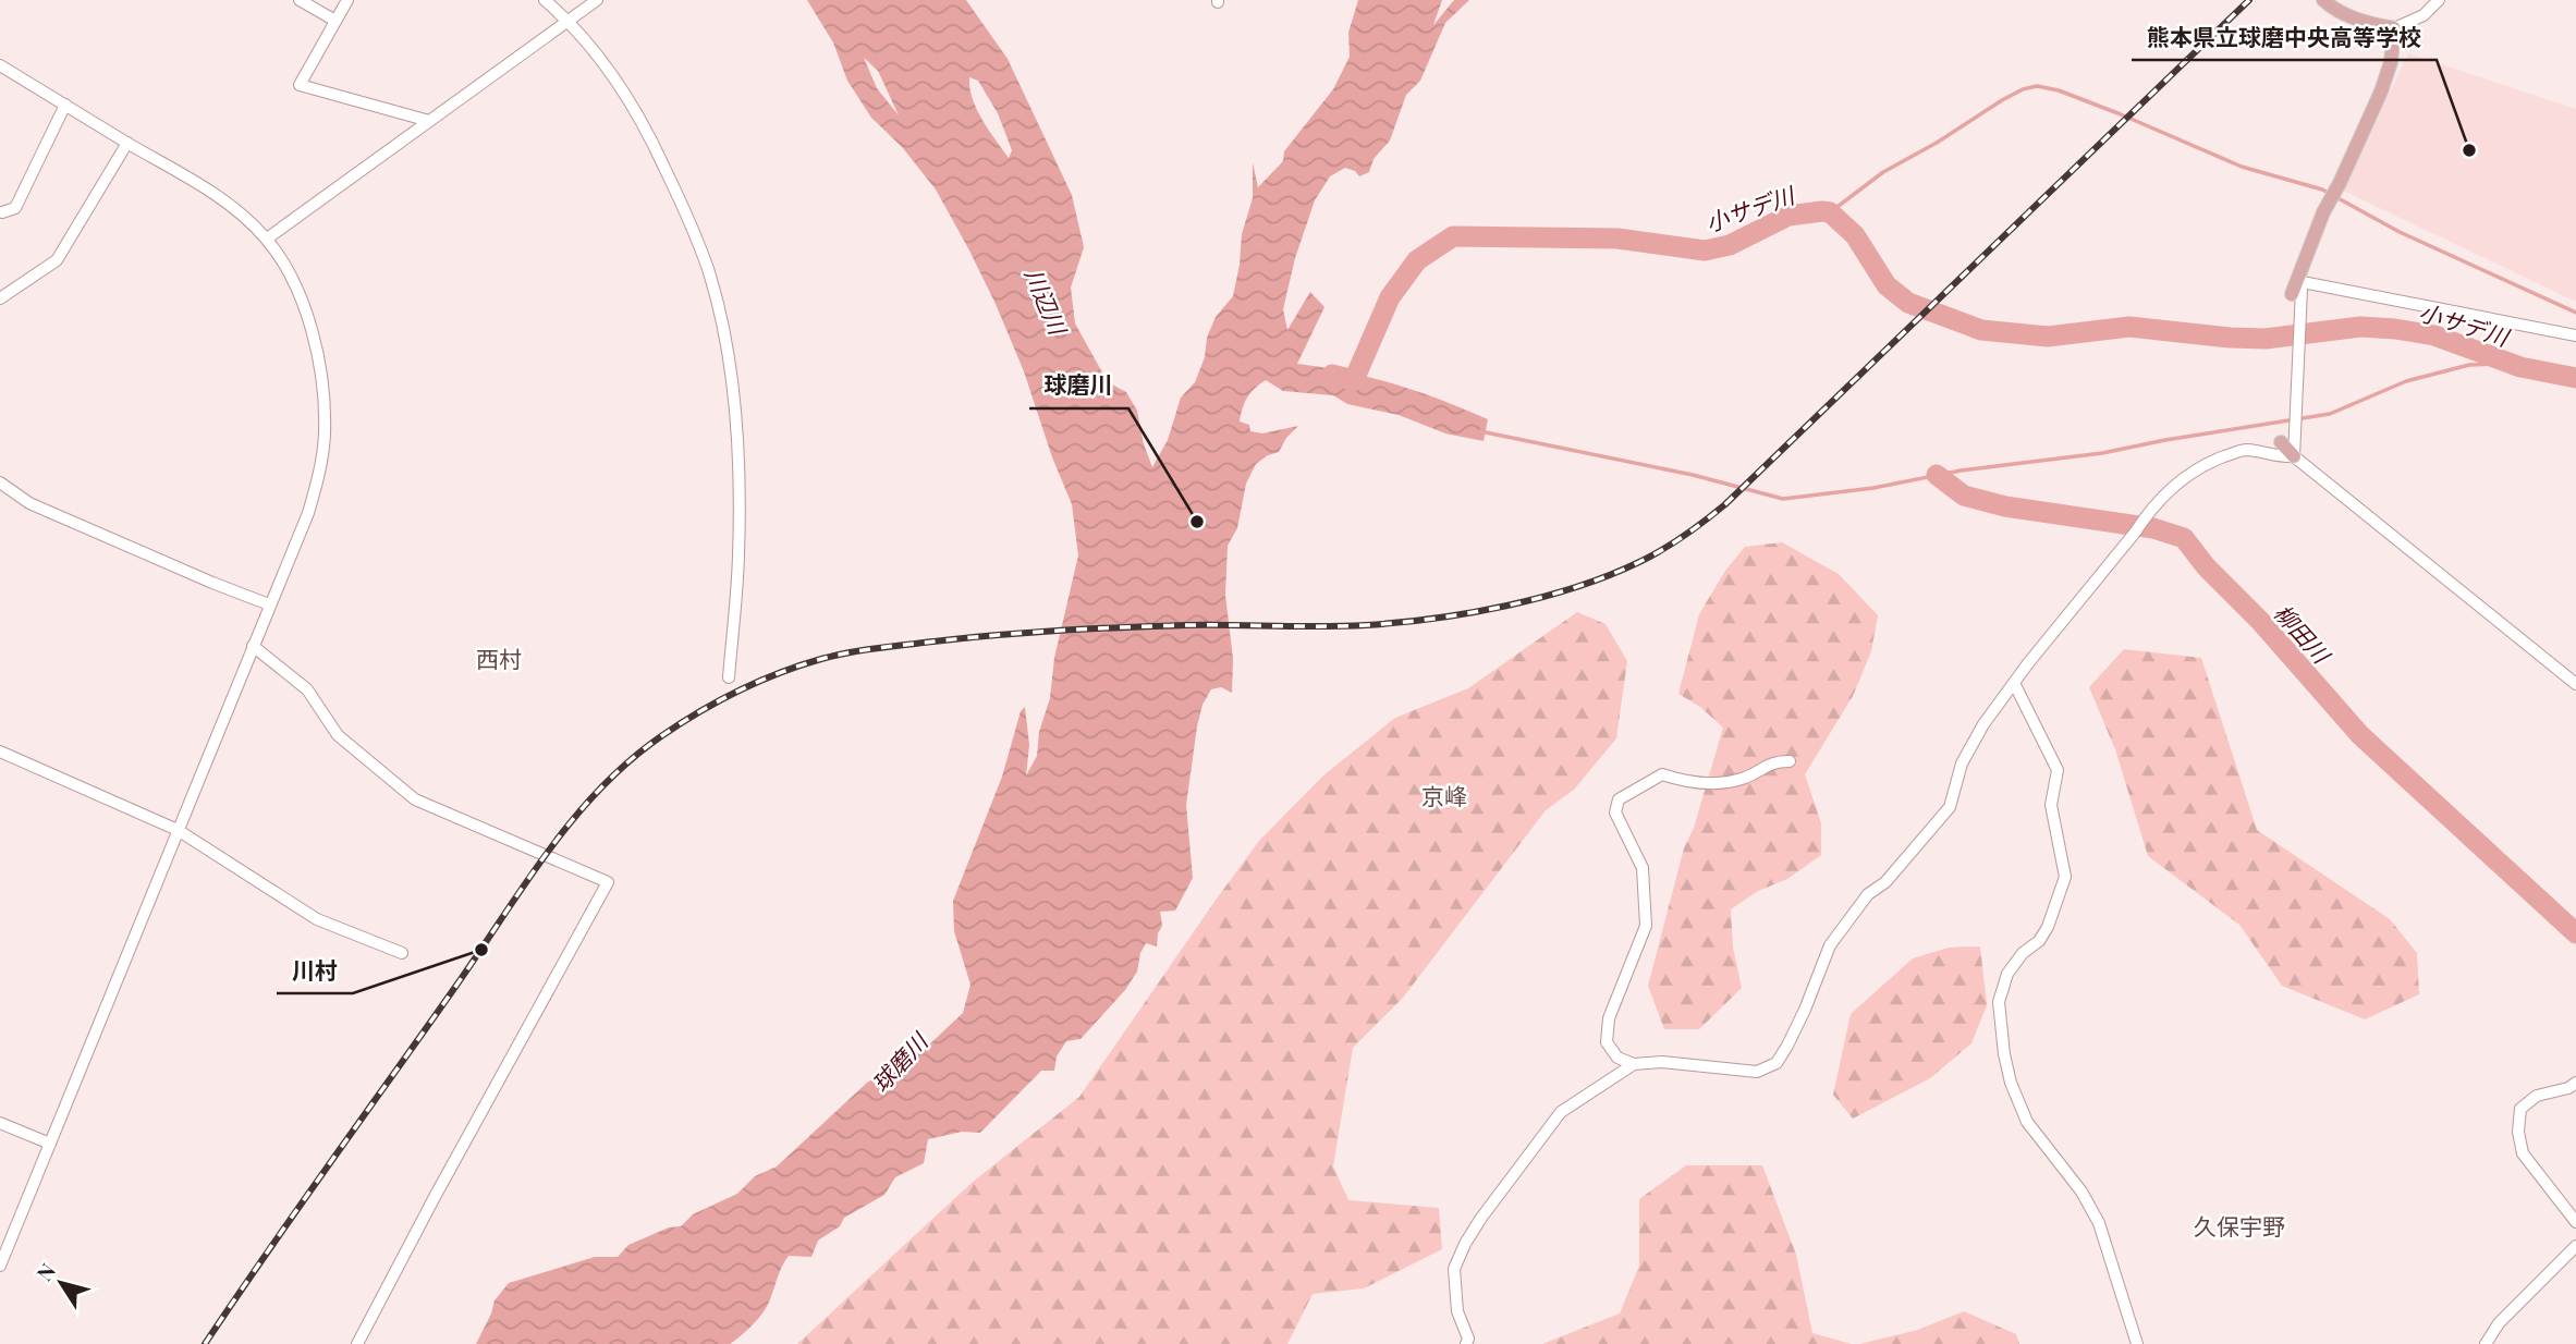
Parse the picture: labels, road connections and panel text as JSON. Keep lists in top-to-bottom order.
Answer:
{
  "districts": ["西村", "京峰", "久保宇野"],
  "water": [
    "小サデ川",
    "川辺川",
    "柳田川",
    "球磨川"
  ],
  "places": ["熊本県立球磨中央高等学校", "球磨川", "川村"],
  "north": "top left"
}
